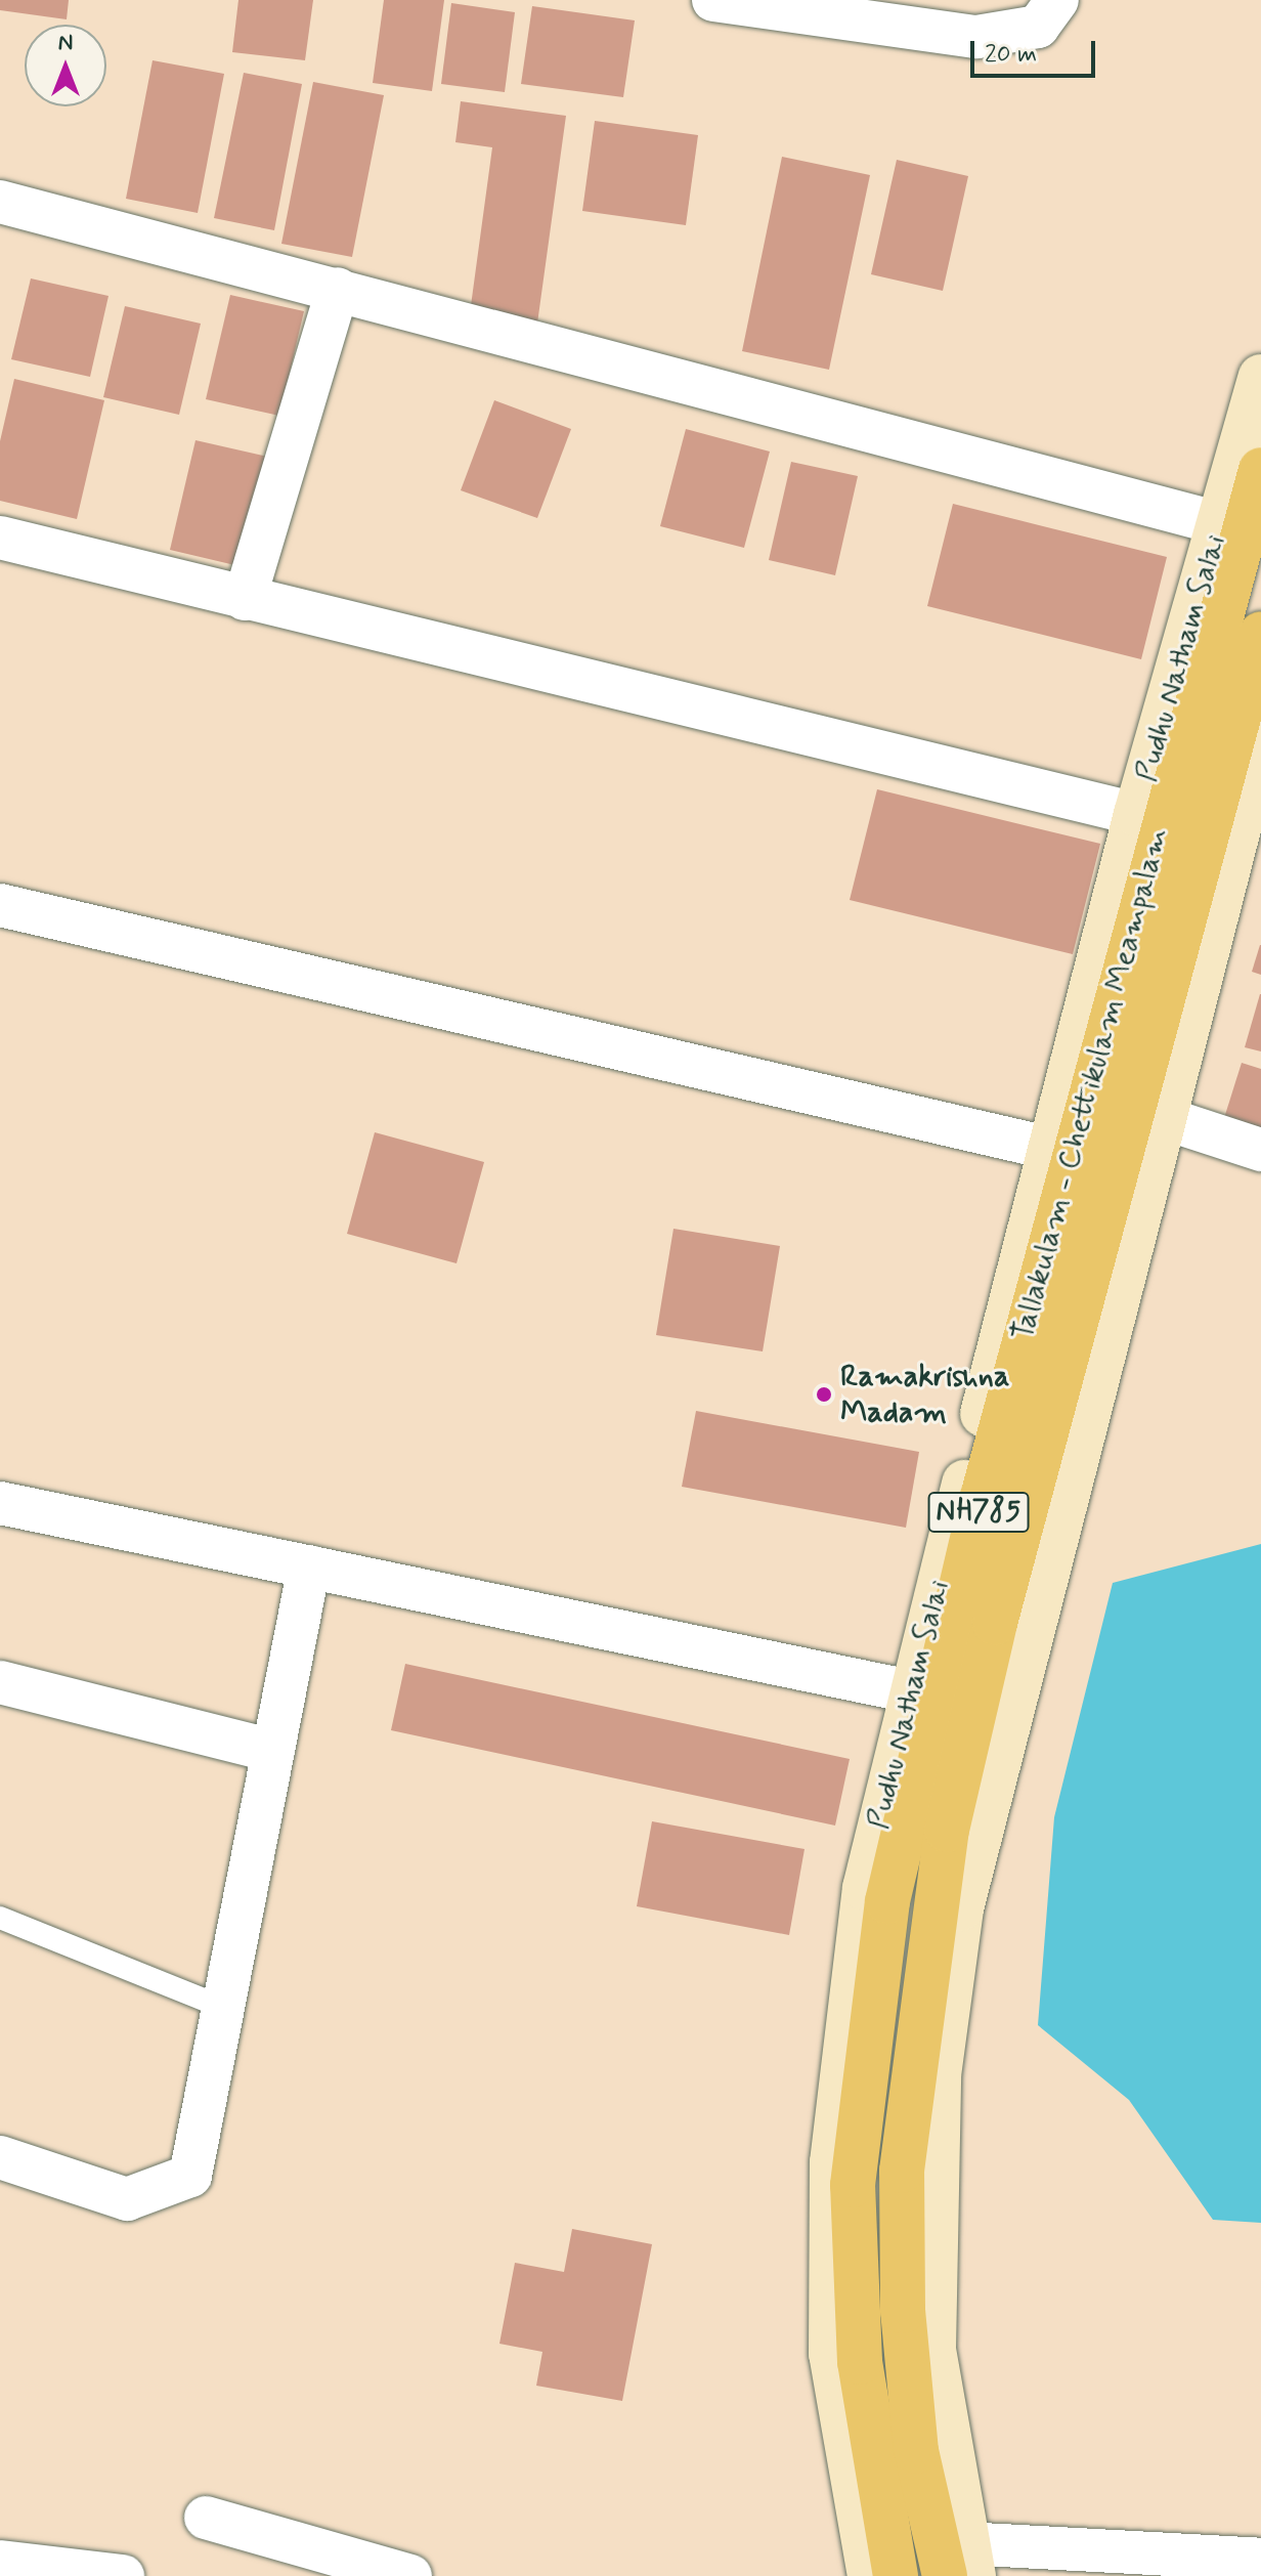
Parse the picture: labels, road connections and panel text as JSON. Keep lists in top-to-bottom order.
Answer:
{
  "streets": {
    "highway": ["Tallakulam - Chettikulam Meampalam", "NH785"],
    "main road": ["Pudhu Natham Salai"]
  },
  "places": ["Ramakrishna Madam"],
  "scale_bar": "20 m",
  "north": "top"
}
